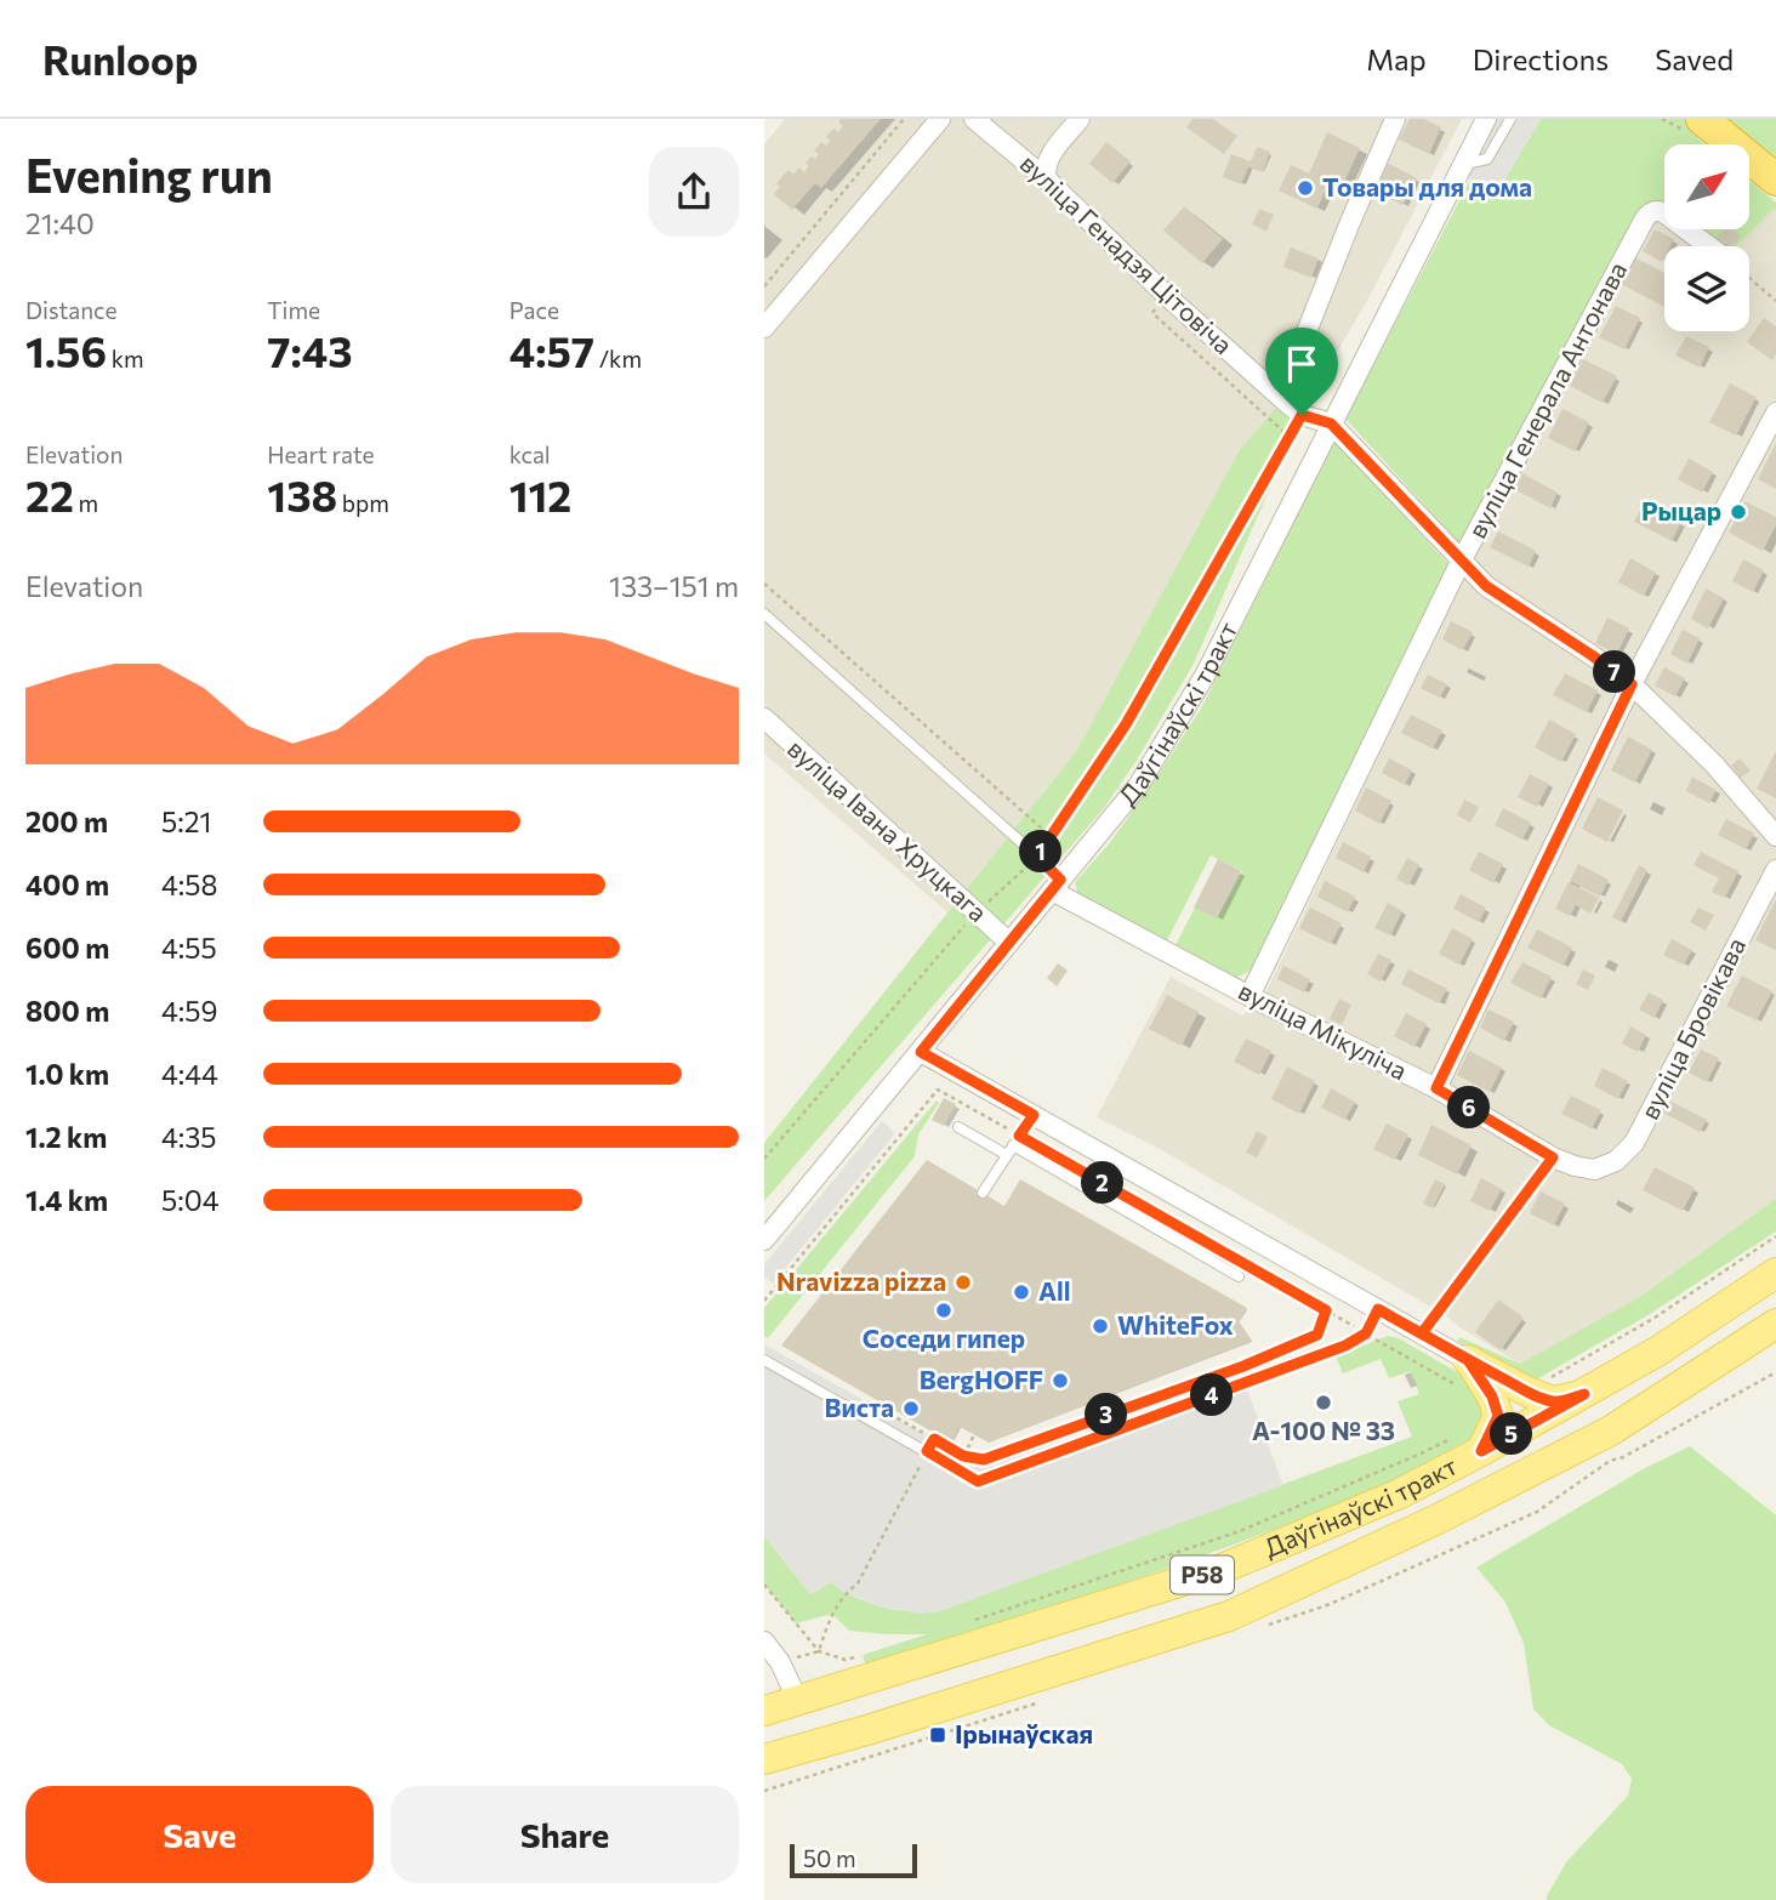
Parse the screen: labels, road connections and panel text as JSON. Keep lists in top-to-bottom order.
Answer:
{
  "streets": {
    "main road": ["Даўгінаўскі тракт", "Р58"],
    "street": [
      "вуліца Генадзя Цітовіча",
      "вуліца Генерала Антонава",
      "вуліца Івана Хруцкага",
      "вуліца Бровікава",
      "вуліца Мікуліча"
    ]
  },
  "crossings": [
    ["вуліца Генадзя Цітовіча", "Даўгінаўскі тракт"],
    ["вуліца Генерала Антонава", "вуліца Мікуліча"],
    ["Даўгінаўскі тракт", "вуліца Івана Хруцкага"],
    ["Даўгінаўскі тракт", "вуліца Мікуліча"],
    ["вуліца Бровікава", "вуліца Мікуліча"]
  ],
  "places": {
    "other": [
      "Товары для дома",
      "Рыцар",
      "Nravizza pizza",
      "All",
      "Соседи гипер",
      "WhiteFox",
      "BergHOFF",
      "А-100 № 33",
      "Виста"
    ],
    "transit": ["Ірынаўская"]
  },
  "scale_bar": "50 m",
  "north": "top right",
  "page": {
    "header": "Runloop",
    "nav": ["Map", "Directions", "Saved"],
    "heading": ["Evening run", "21:40"],
    "stats": [
      ["Distance", "1.56 km"],
      ["Time", "7:43"],
      ["Pace", "4:57 /km"],
      ["Elevation", "22 m"],
      ["Heart rate", "138 bpm"],
      ["kcal", "112"]
    ],
    "chart": ["Elevation", "133–151 m"],
    "pins": [
      "7",
      "1",
      "6",
      "2",
      "4",
      "3",
      "5"
    ],
    "list": [
      {
        "name": "200 m",
        "note": "5:21"
      },
      {
        "name": "400 m",
        "note": "4:58"
      },
      {
        "name": "600 m",
        "note": "4:55"
      },
      {
        "name": "800 m",
        "note": "4:59"
      },
      {
        "name": "1.0 km",
        "note": "4:44"
      },
      {
        "name": "1.2 km",
        "note": "4:35"
      },
      {
        "name": "1.4 km",
        "note": "5:04"
      }
    ],
    "buttons": ["Save", "Share"],
    "scale": "50 m"
  }
}
